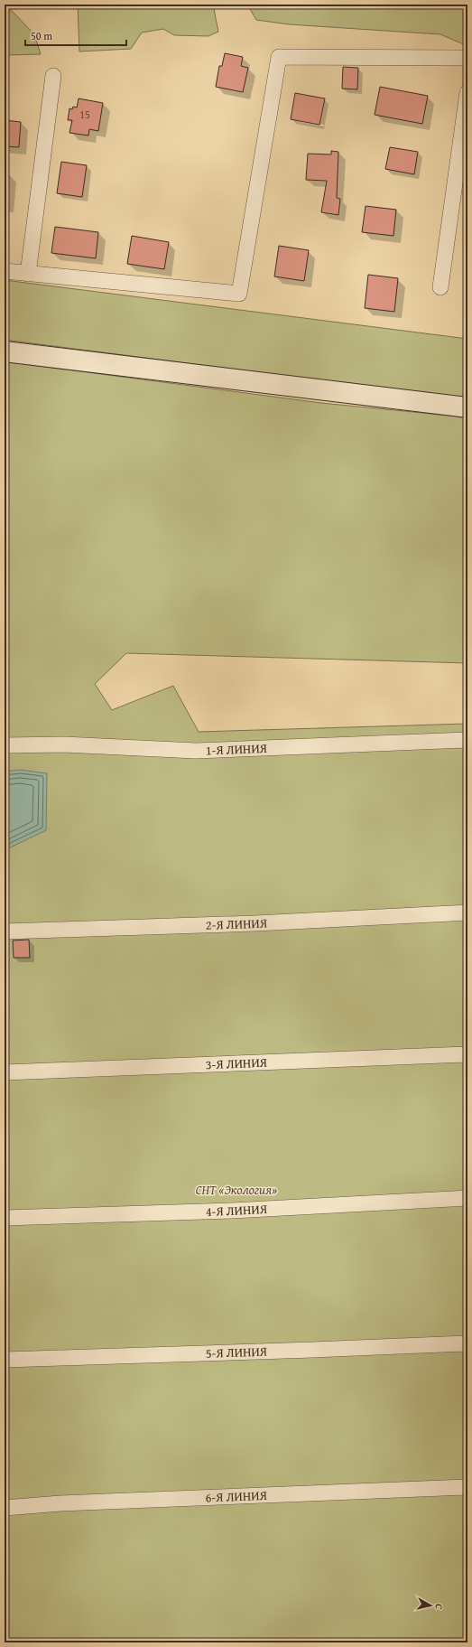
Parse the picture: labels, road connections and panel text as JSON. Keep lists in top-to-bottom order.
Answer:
{
  "streets": {
    "street": [
      "1-Я ЛИНИЯ",
      "2-Я ЛИНИЯ",
      "3-Я ЛИНИЯ",
      "4-Я ЛИНИЯ",
      "5-Я ЛИНИЯ",
      "6-Я ЛИНИЯ"
    ]
  },
  "parks": ["СНТ «Экология»"],
  "house_numbers": ["15"],
  "scale_bar": "50 m",
  "north": "right"
}
